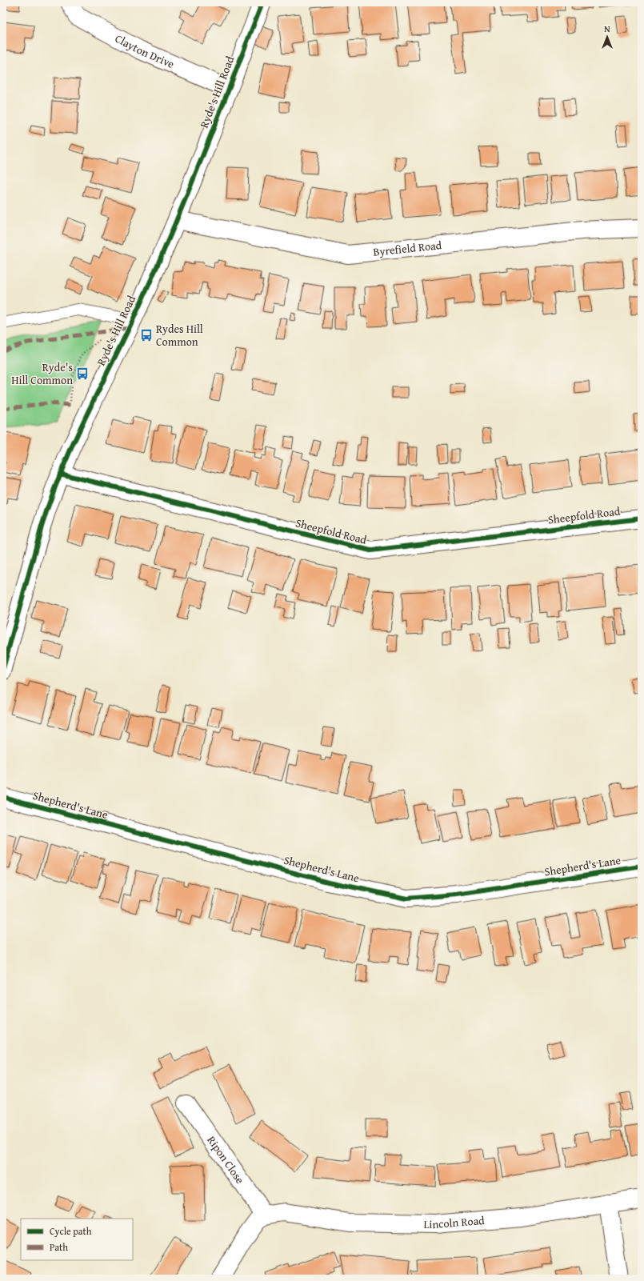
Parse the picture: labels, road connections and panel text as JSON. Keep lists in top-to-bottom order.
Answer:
{
  "streets": {
    "street": [
      "Clayton Drive",
      "Ryde's Hill Road",
      "Byrefield Road",
      "Sheepfold Road",
      "Shepherd's Lane",
      "Ripon Close",
      "Lincoln Road"
    ]
  },
  "crossings": [
    ["Clayton Drive", "Ryde's Hill Road"],
    ["Ryde's Hill Road", "Byrefield Road"],
    ["Ryde's Hill Road", "Sheepfold Road"],
    ["Ripon Close", "Lincoln Road"]
  ],
  "places": {
    "bus stop": ["Rydes Hill Common", "Ryde's Hill Common"]
  },
  "legend": ["Cycle path", "Path"],
  "north": "top"
}
